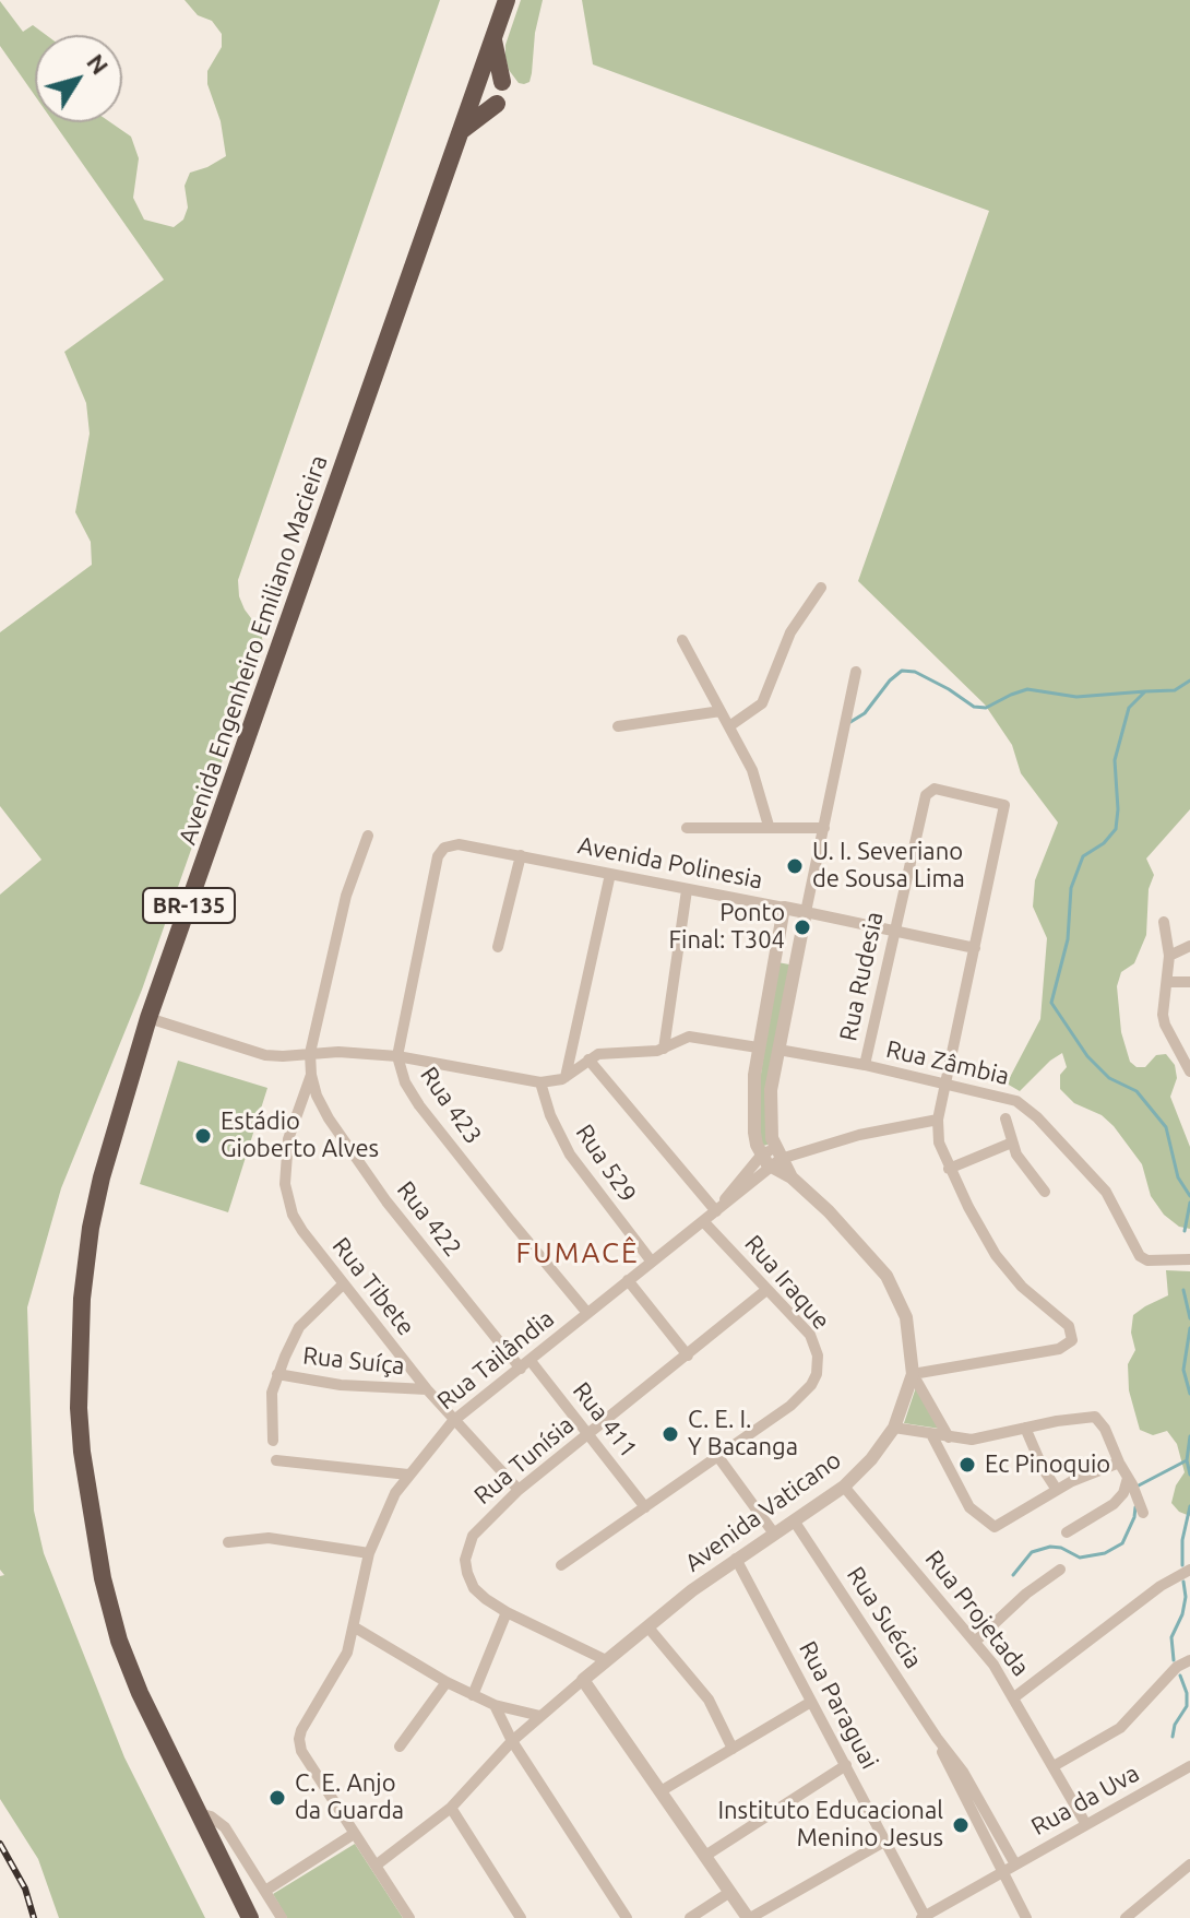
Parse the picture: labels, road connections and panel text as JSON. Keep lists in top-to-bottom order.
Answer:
{
  "streets": {
    "highway": ["Avenida Engenheiro Emiliano Macieira", "BR-135"],
    "street": [
      "Avenida Polinesia",
      "Rua Rudesia",
      "Rua Zâmbia",
      "Rua 423",
      "Rua 529",
      "Rua 422",
      "Rua Iraque",
      "Rua Tibete",
      "Rua Tailândia",
      "Rua Suíça",
      "Rua 411",
      "Rua Tunísia",
      "Avenida Vaticano",
      "Rua Projetada",
      "Rua Suécia",
      "Rua Paraguai",
      "Rua da Uva"
    ]
  },
  "crossings": [
    ["Avenida Engenheiro Emiliano Macieira", "BR-135"],
    ["Avenida Polinesia", "Rua Rudesia"],
    ["Avenida Polinesia", "Rua 423"],
    ["Avenida Polinesia", "Avenida Vaticano"],
    ["Rua Rudesia", "Rua Zâmbia"],
    ["Rua Zâmbia", "Avenida Vaticano"],
    ["Rua 423", "Rua Tailândia"],
    ["Rua 529", "Rua Tailândia"],
    ["Rua 422", "Rua Tibete"],
    ["Rua 422", "Rua Tailândia"],
    ["Rua 422", "Rua 411"],
    ["Rua Iraque", "Rua Tailândia"],
    ["Rua Iraque", "Rua 411"],
    ["Rua Iraque", "Rua Tunísia"],
    ["Rua Tibete", "Rua Tailândia"],
    ["Rua Tibete", "Rua Suíça"],
    ["Rua Tibete", "Rua Tunísia"],
    ["Rua Tailândia", "Rua 411"],
    ["Rua Tailândia", "Avenida Vaticano"],
    ["Rua 411", "Rua Tunísia"],
    ["Rua Tunísia", "Avenida Vaticano"],
    ["Avenida Vaticano", "Rua Projetada"],
    ["Avenida Vaticano", "Rua Suécia"],
    ["Avenida Vaticano", "Rua Paraguai"],
    ["Rua Projetada", "Rua da Uva"],
    ["Rua Suécia", "Rua da Uva"],
    ["Rua Paraguai", "Rua da Uva"]
  ],
  "districts": ["FUMACÊ"],
  "places": [
    "U. I. Severiano de Sousa Lima",
    "Ponto Final: T304",
    "Estádio Gioberto Alves",
    "C. E. I. Y Bacanga",
    "Ec Pinoquio",
    "C. E. Anjo da Guarda",
    "Instituto Educacional Menino Jesus"
  ],
  "north": "top right"
}
